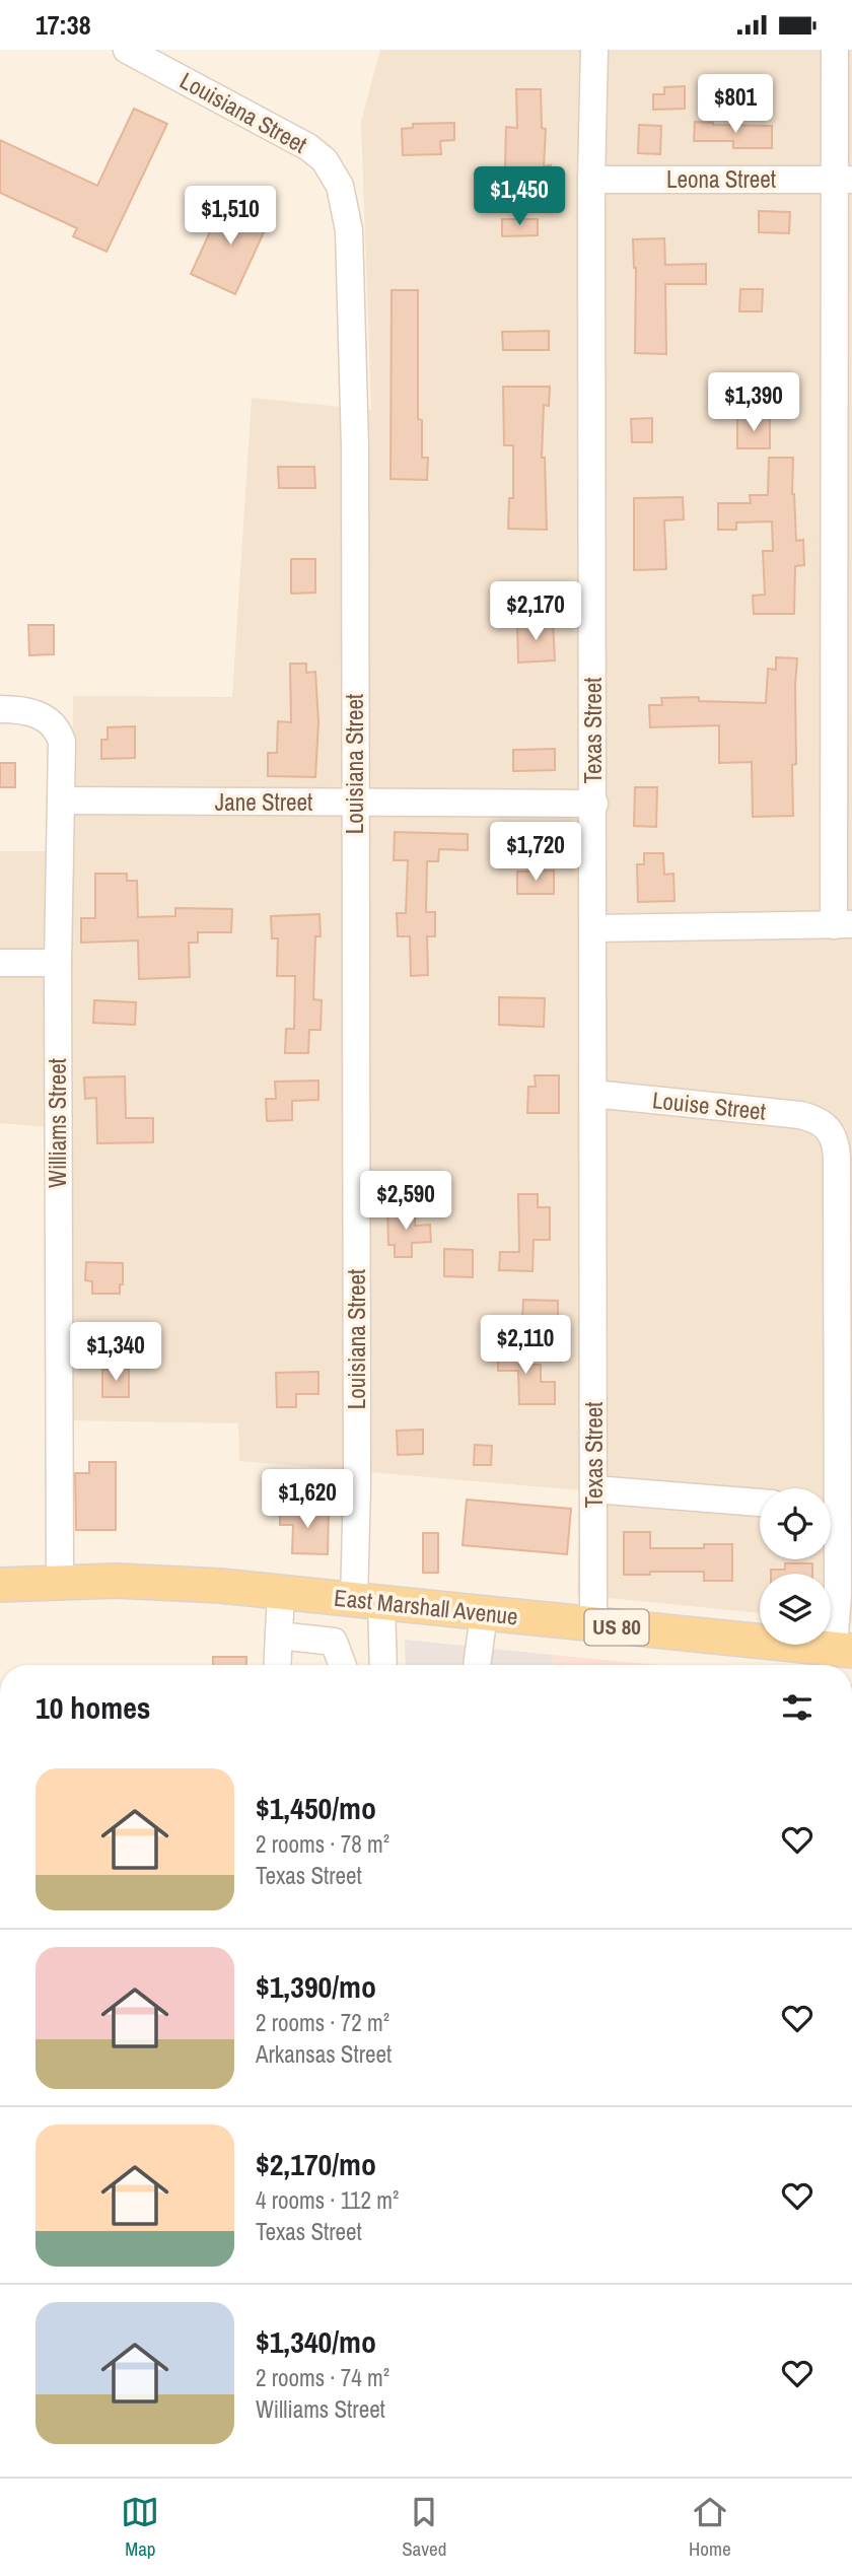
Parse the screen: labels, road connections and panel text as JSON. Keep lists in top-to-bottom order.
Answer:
{
  "streets": {
    "main road": ["East Marshall Avenue", "US 80"],
    "street": [
      "Louisiana Street",
      "Leona Street",
      "Texas Street",
      "Jane Street",
      "Louise Street",
      "Williams Street"
    ]
  },
  "crossings": [
    ["Louisiana Street", "Jane Street"],
    ["Louisiana Street", "East Marshall Avenue"],
    ["Leona Street", "Texas Street"],
    ["Texas Street", "Jane Street"],
    ["Texas Street", "Louise Street"],
    ["Texas Street", "East Marshall Avenue"],
    ["Jane Street", "Williams Street"],
    ["Williams Street", "East Marshall Avenue"]
  ],
  "page": {
    "status": "17:38",
    "price": [
      "$801",
      "$1,450",
      "$1,510",
      "$1,390",
      "$2,170",
      "$1,720",
      "$2,590",
      "$2,110",
      "$1,340",
      "$1,620"
    ],
    "heading": "10 homes",
    "list": [
      {
        "name": "$1,450/mo",
        "note": "2 rooms · 78 m² · Texas Street"
      },
      {
        "name": "$1,390/mo",
        "note": "2 rooms · 72 m² · Arkansas Street"
      },
      {
        "name": "$2,170/mo",
        "note": "4 rooms · 112 m² · Texas Street"
      },
      {
        "name": "$1,340/mo",
        "note": "2 rooms · 74 m² · Williams Street"
      }
    ],
    "tabs": ["Map", "Saved", "Home"]
  }
}
